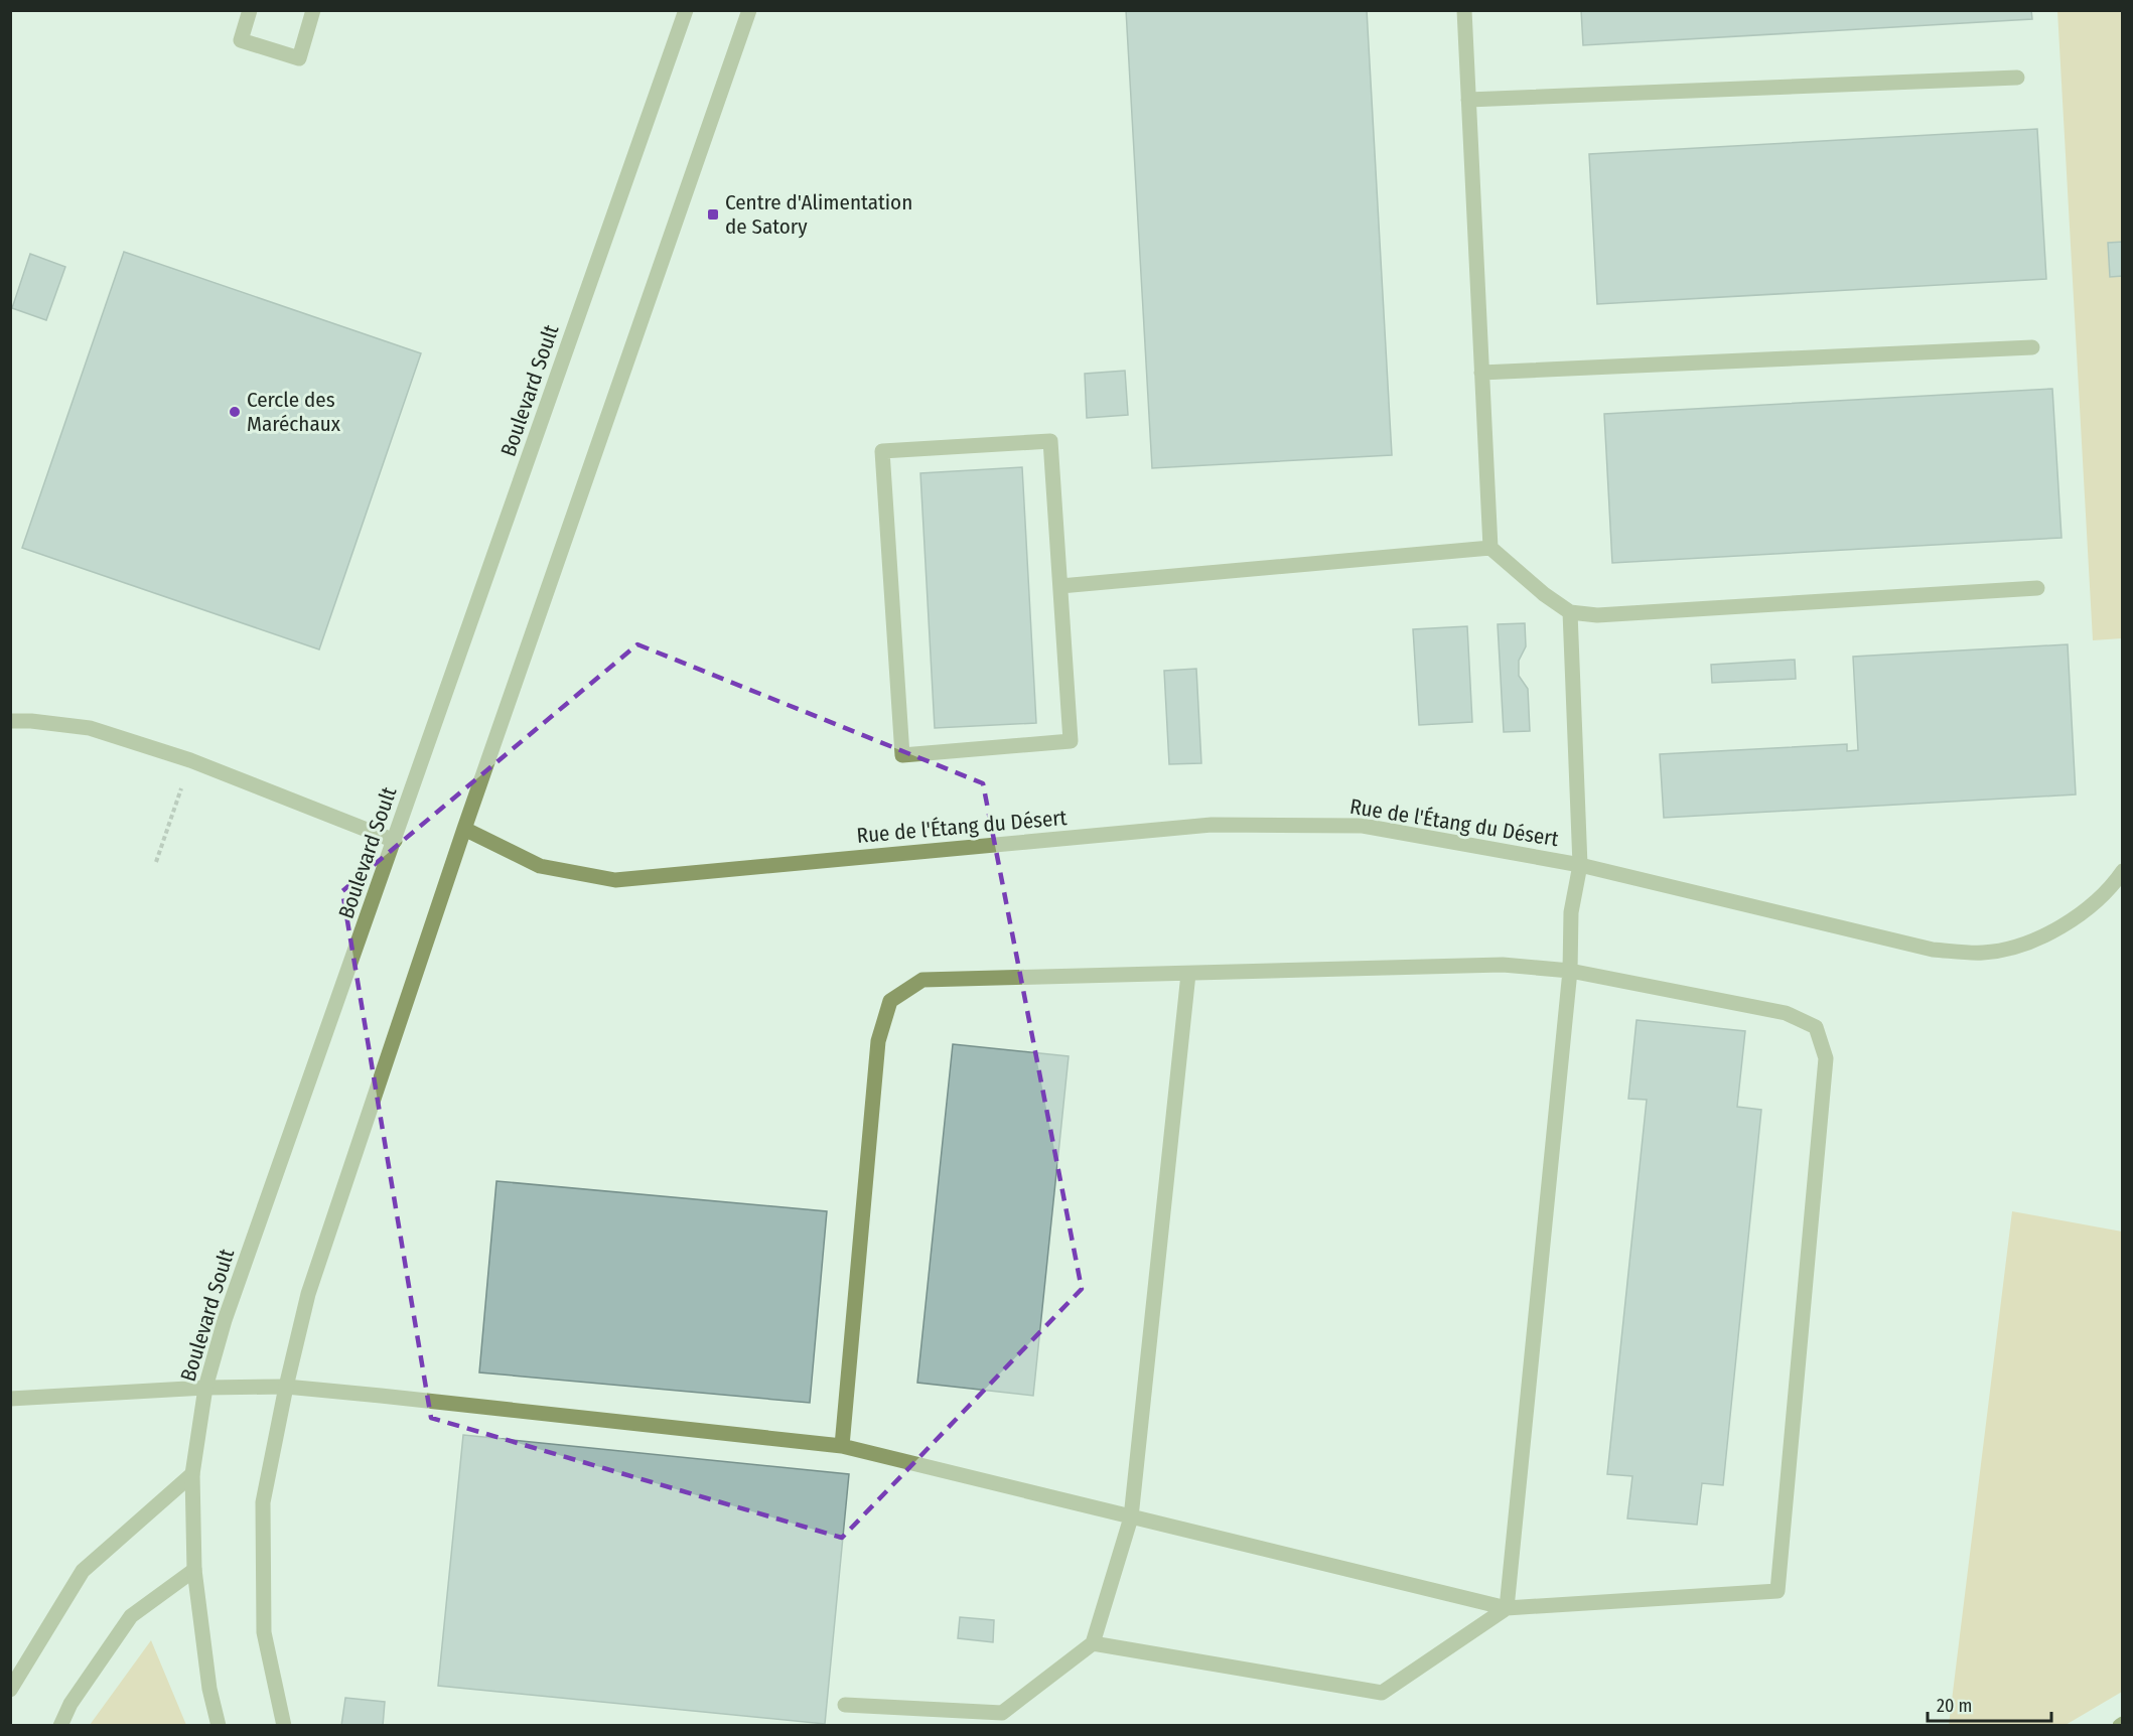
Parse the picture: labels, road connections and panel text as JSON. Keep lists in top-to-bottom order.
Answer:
{
  "streets": {
    "street": ["Boulevard Soult", "Rue de l'Étang du Désert"]
  },
  "places": {
    "transit": ["Centre d'Alimentation de Satory"],
    "other": ["Cercle des Maréchaux"]
  },
  "scale_bar": "20 m"
}
